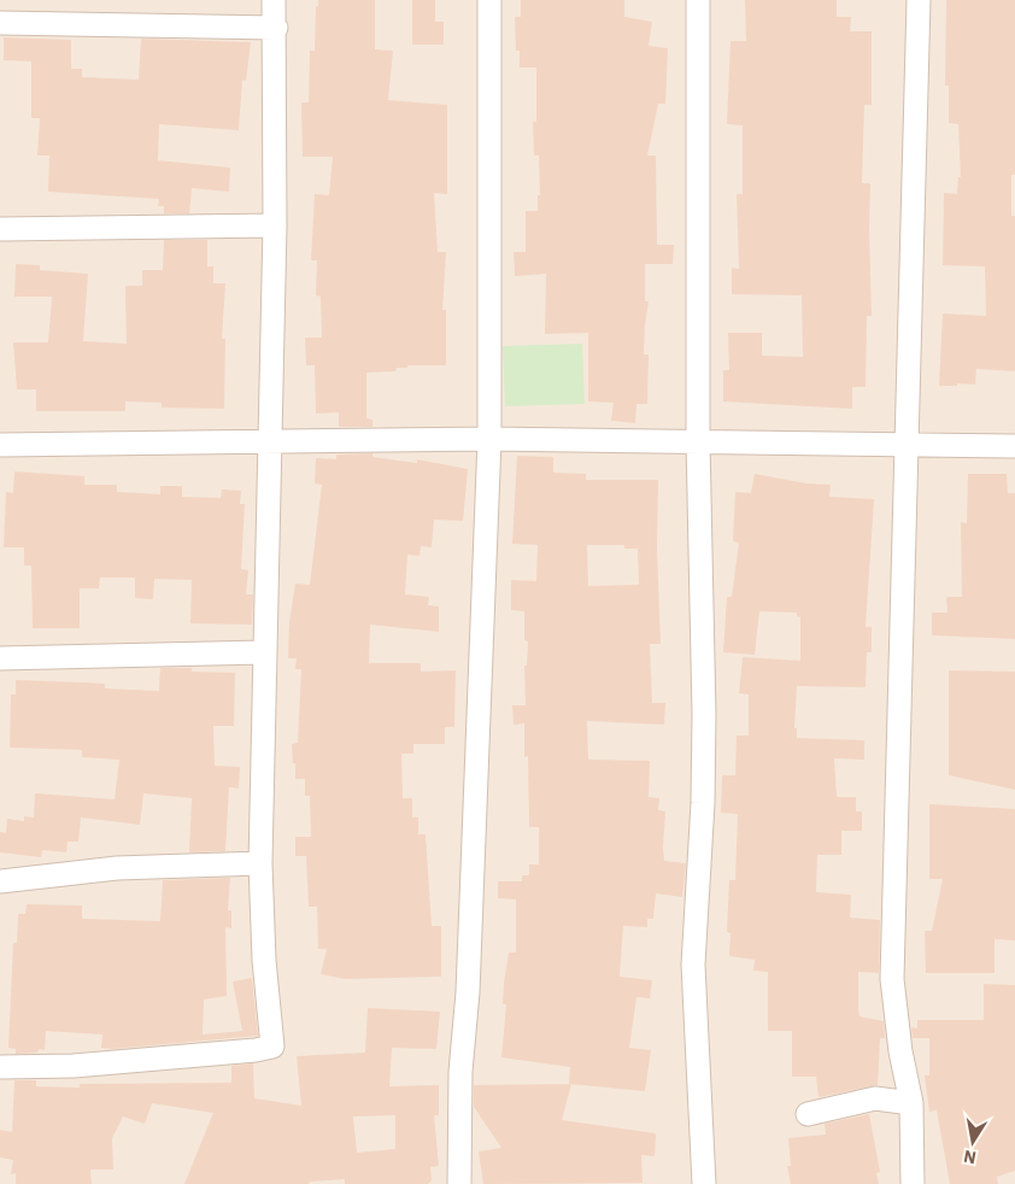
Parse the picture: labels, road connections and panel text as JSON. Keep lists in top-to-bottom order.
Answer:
{
  "north": "bottom"
}
